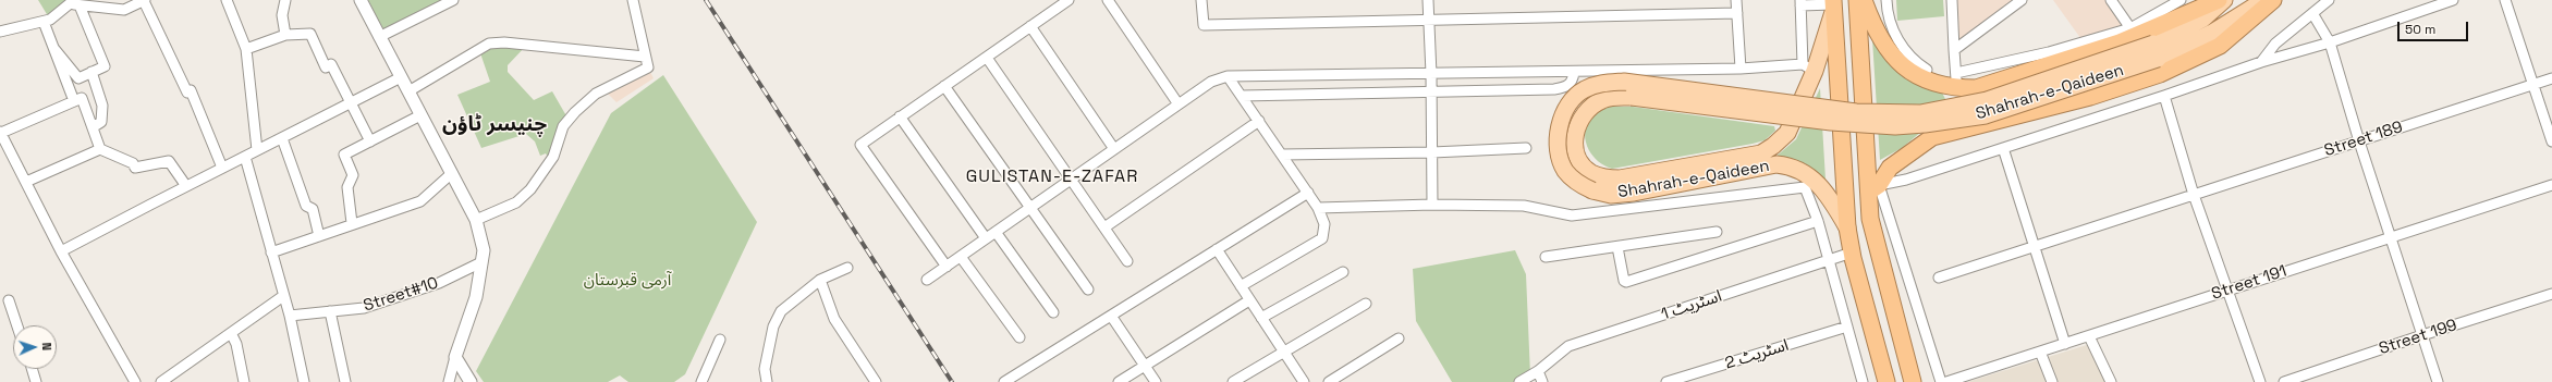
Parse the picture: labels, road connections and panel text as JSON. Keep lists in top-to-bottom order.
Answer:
{
  "streets": {
    "main road": ["Shahrah-e-Qaideen"],
    "street": [
      "Street 189",
      "Street 191",
      "Street#10",
      "اسٹریٹ 1",
      "Street 199",
      "اسٹریٹ 2"
    ]
  },
  "districts": ["چنیسر ٹاؤن", "GULISTAN-E-ZAFAR"],
  "parks": ["آرمی قبرستان"],
  "scale_bar": "50 m",
  "north": "right"
}
